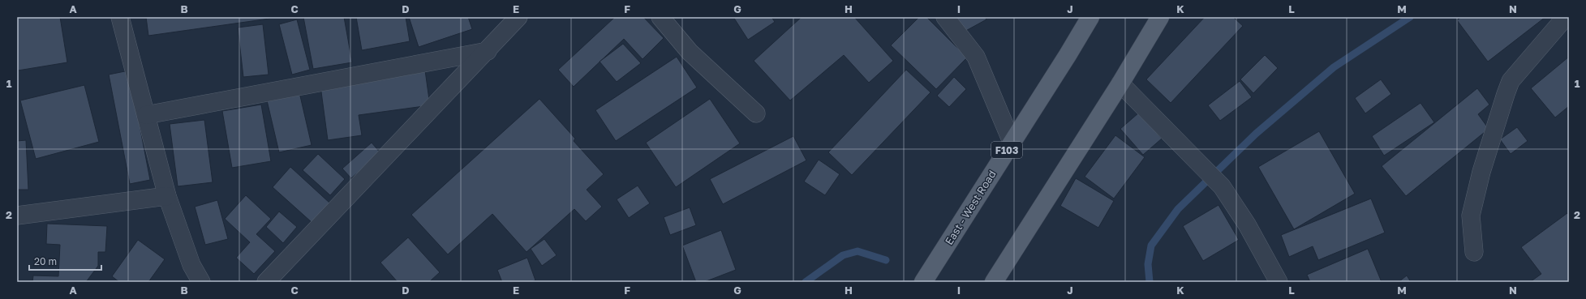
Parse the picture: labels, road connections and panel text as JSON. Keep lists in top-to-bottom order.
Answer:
{
  "streets": {
    "main road": ["F103", "East - West Road"]
  },
  "scale_bar": "20 m",
  "grid": {
    "columns": [
      "A",
      "B",
      "C",
      "D",
      "E",
      "F",
      "G",
      "H",
      "I",
      "J",
      "K",
      "L",
      "M",
      "N"
    ],
    "rows": ["1", "2"]
  }
}
